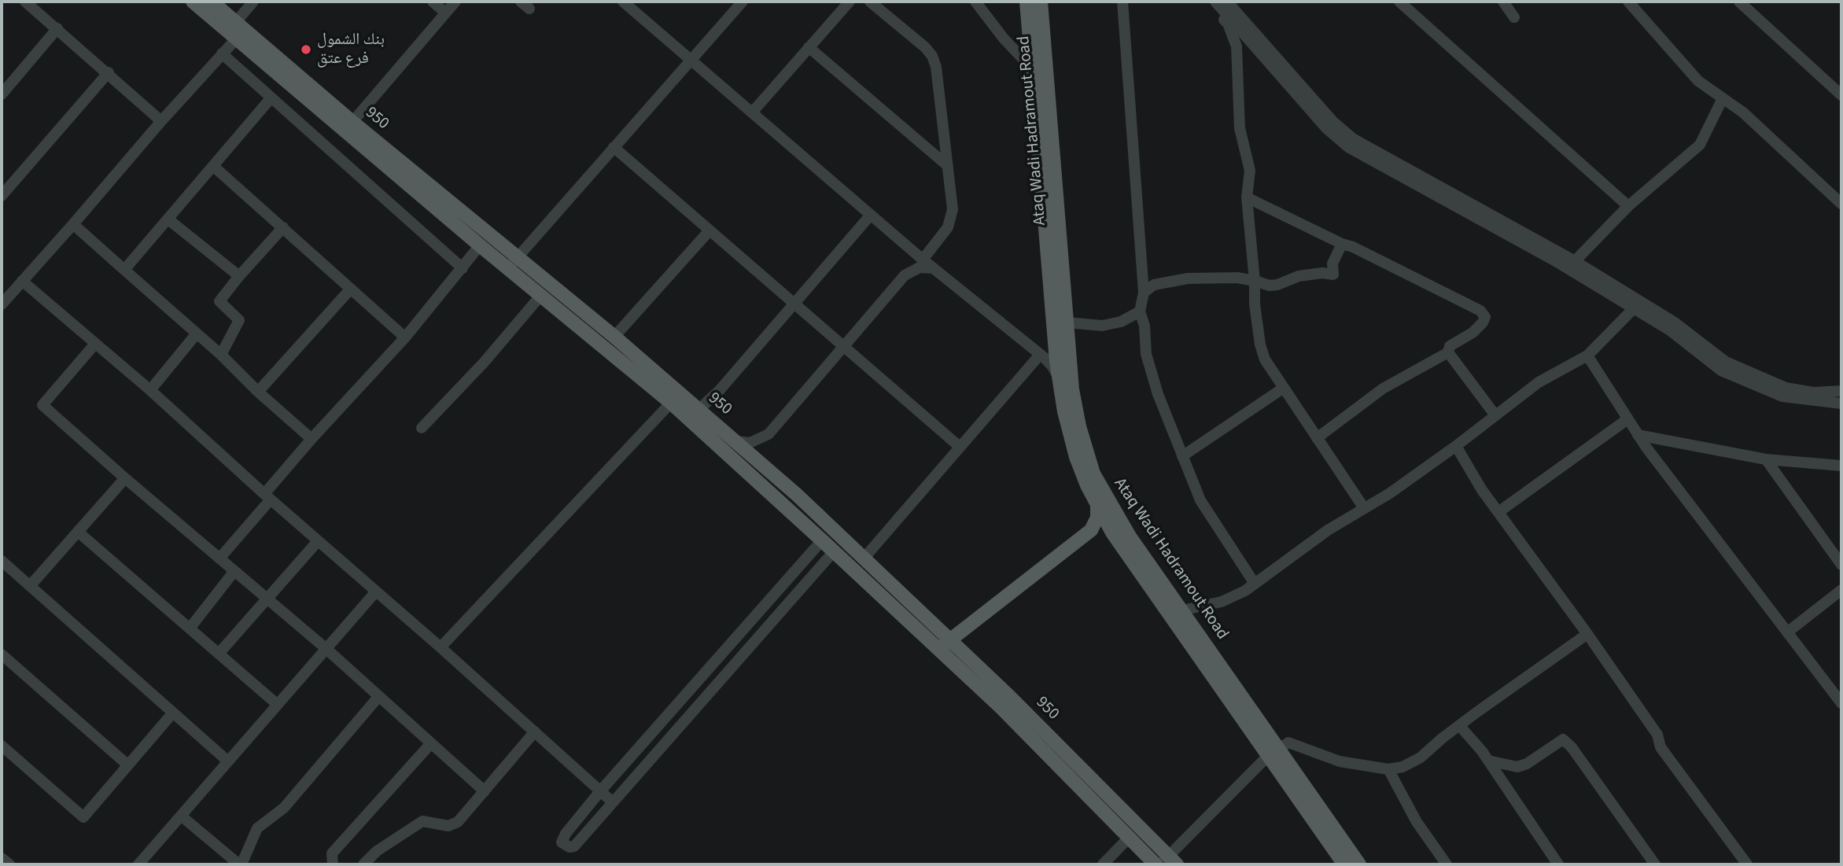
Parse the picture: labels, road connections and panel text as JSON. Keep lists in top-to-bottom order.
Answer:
{
  "streets": {
    "main road": ["950", "Ataq Wadi Hadramout Road"]
  },
  "places": ["بنك الشمول فرع عتق"]
}
